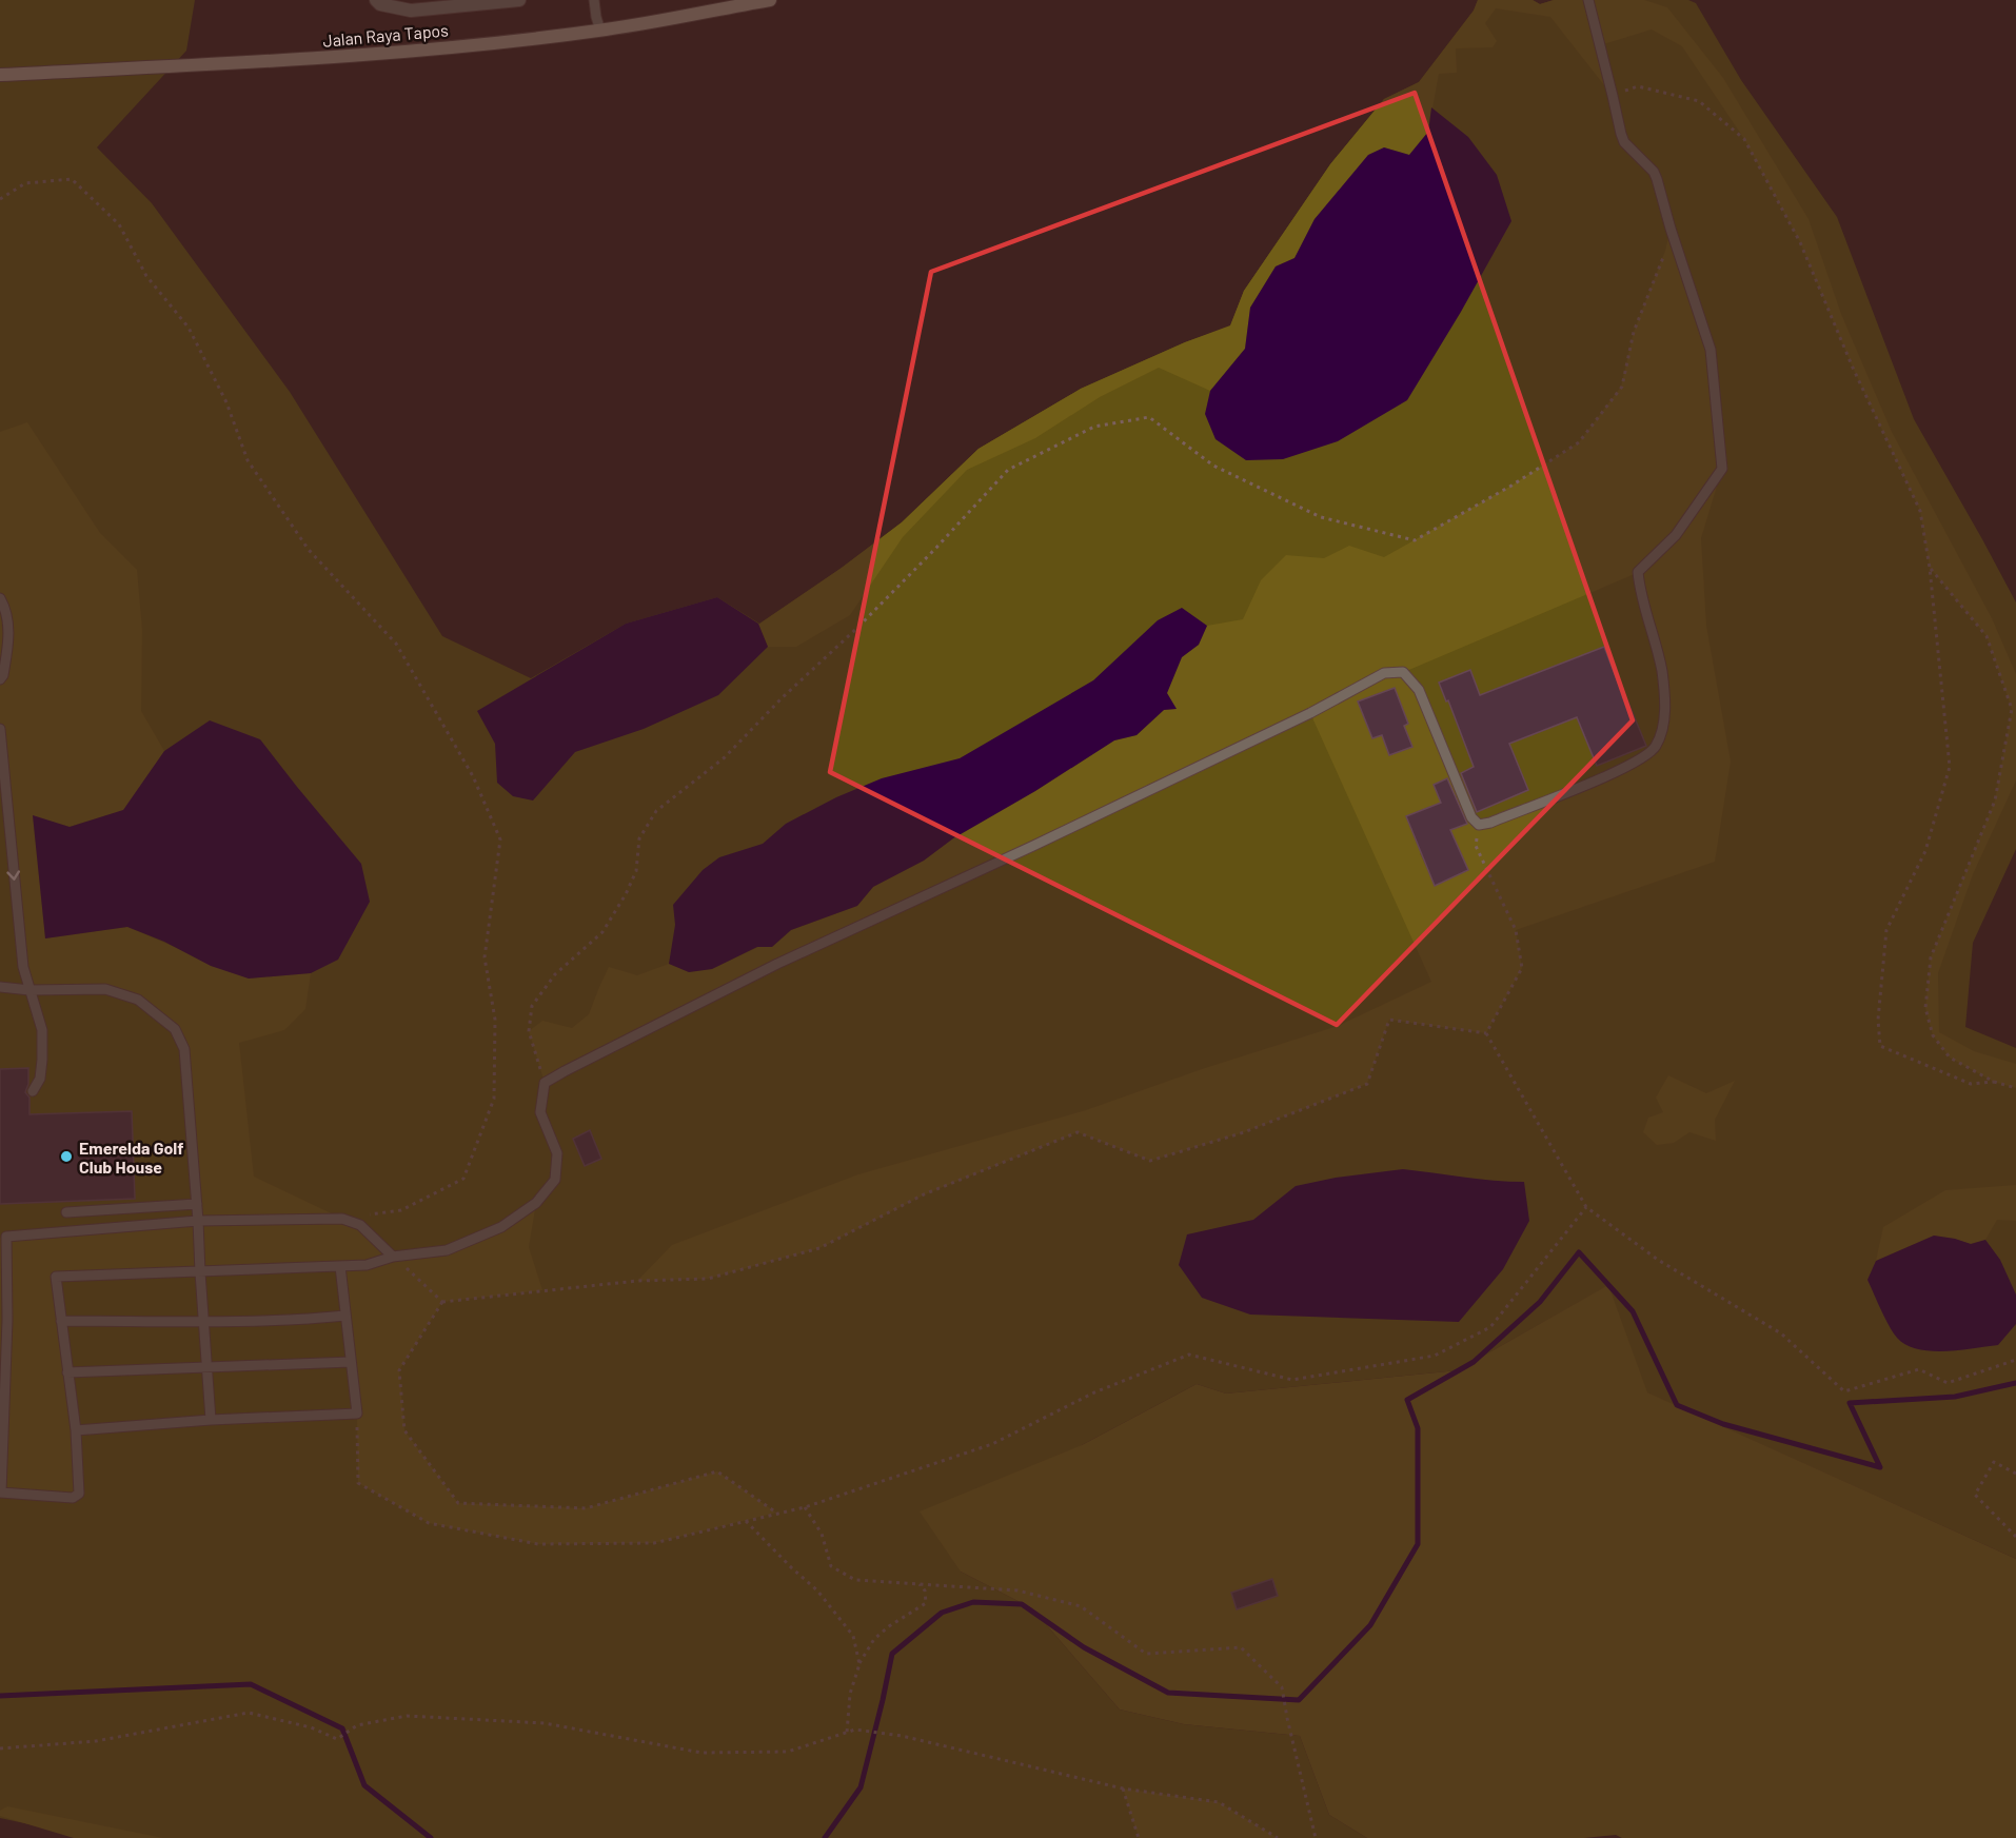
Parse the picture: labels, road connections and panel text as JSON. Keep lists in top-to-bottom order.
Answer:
{
  "streets": {
    "main road": ["Jalan Raya Tapos"]
  },
  "places": ["Emerelda Golf Club House"]
}
